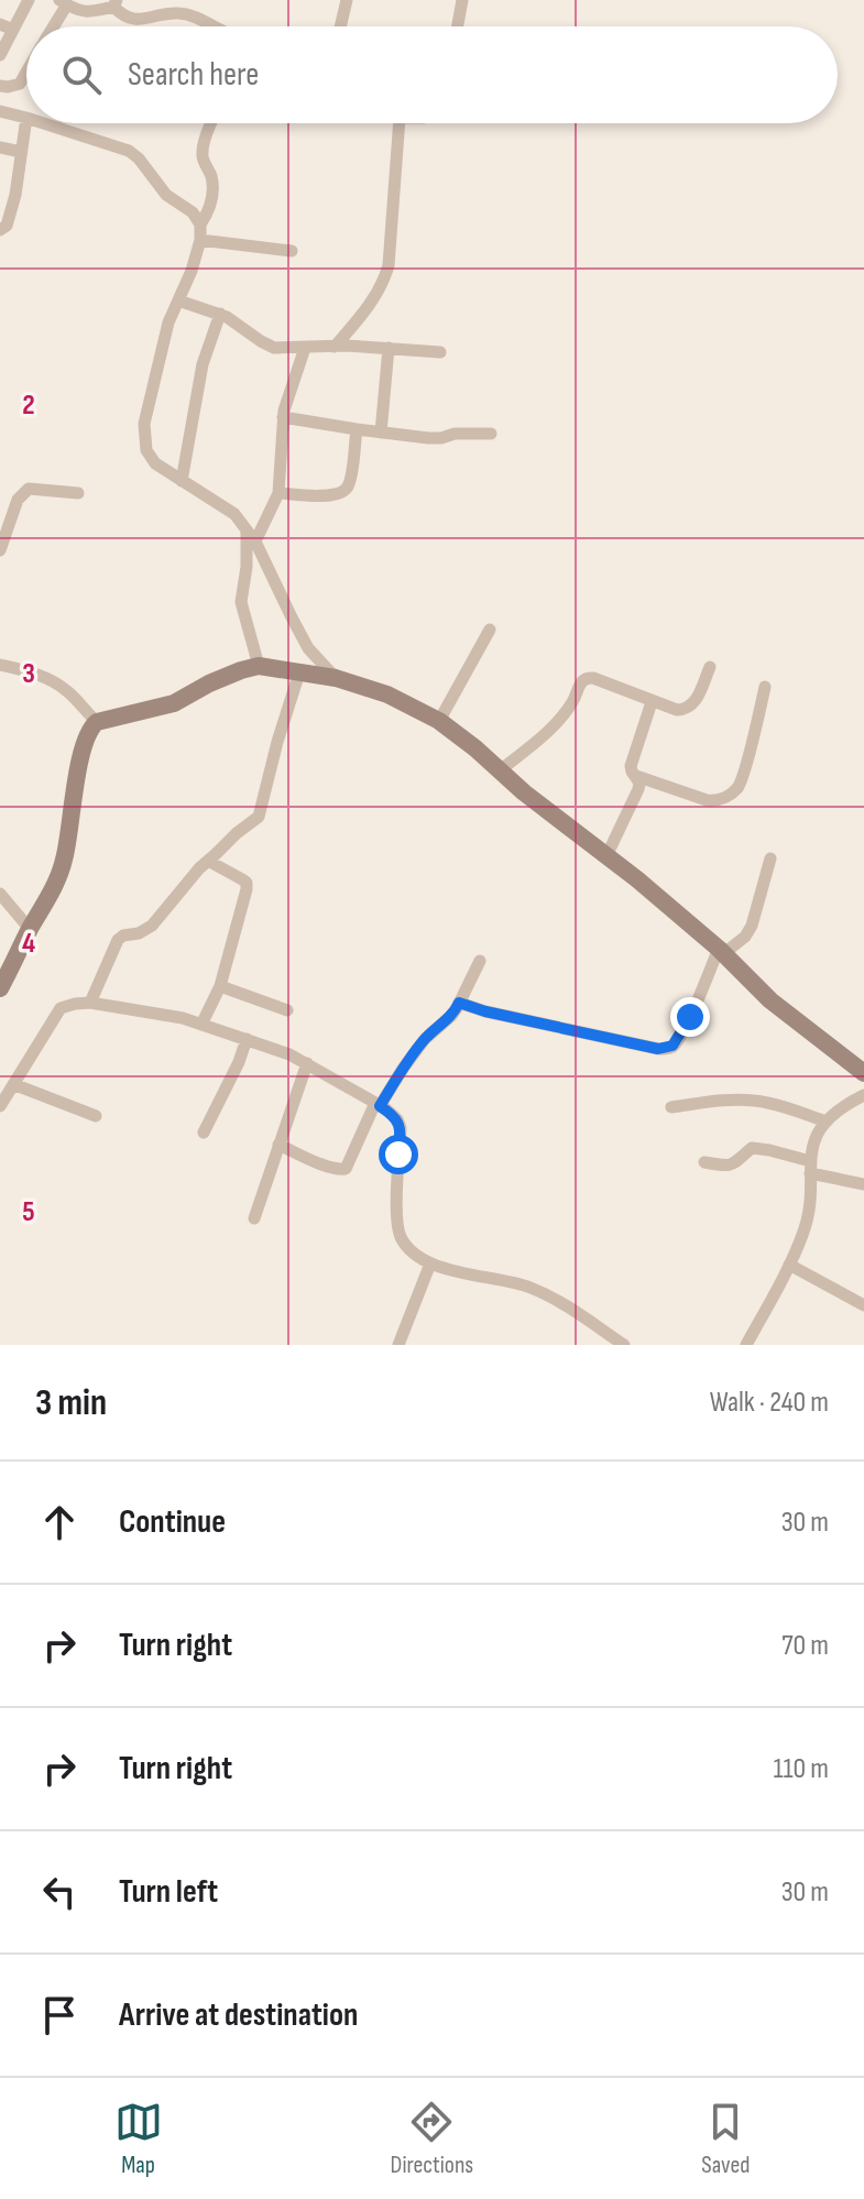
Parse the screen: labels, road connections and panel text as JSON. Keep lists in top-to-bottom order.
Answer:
{
  "page": {
    "search": "Search here",
    "heading": ["3 min", "Walk · 240 m"],
    "list": [
      ["Continue", "30 m"],
      ["Turn right", "70 m"],
      ["Turn right", "110 m"],
      ["Turn left", "30 m"],
      "Arrive at destination"
    ],
    "nav": ["Map", "Directions", "Saved"]
  },
  "grid": {
    "rows": [
      "2",
      "3",
      "4",
      "5"
    ]
  }
}
